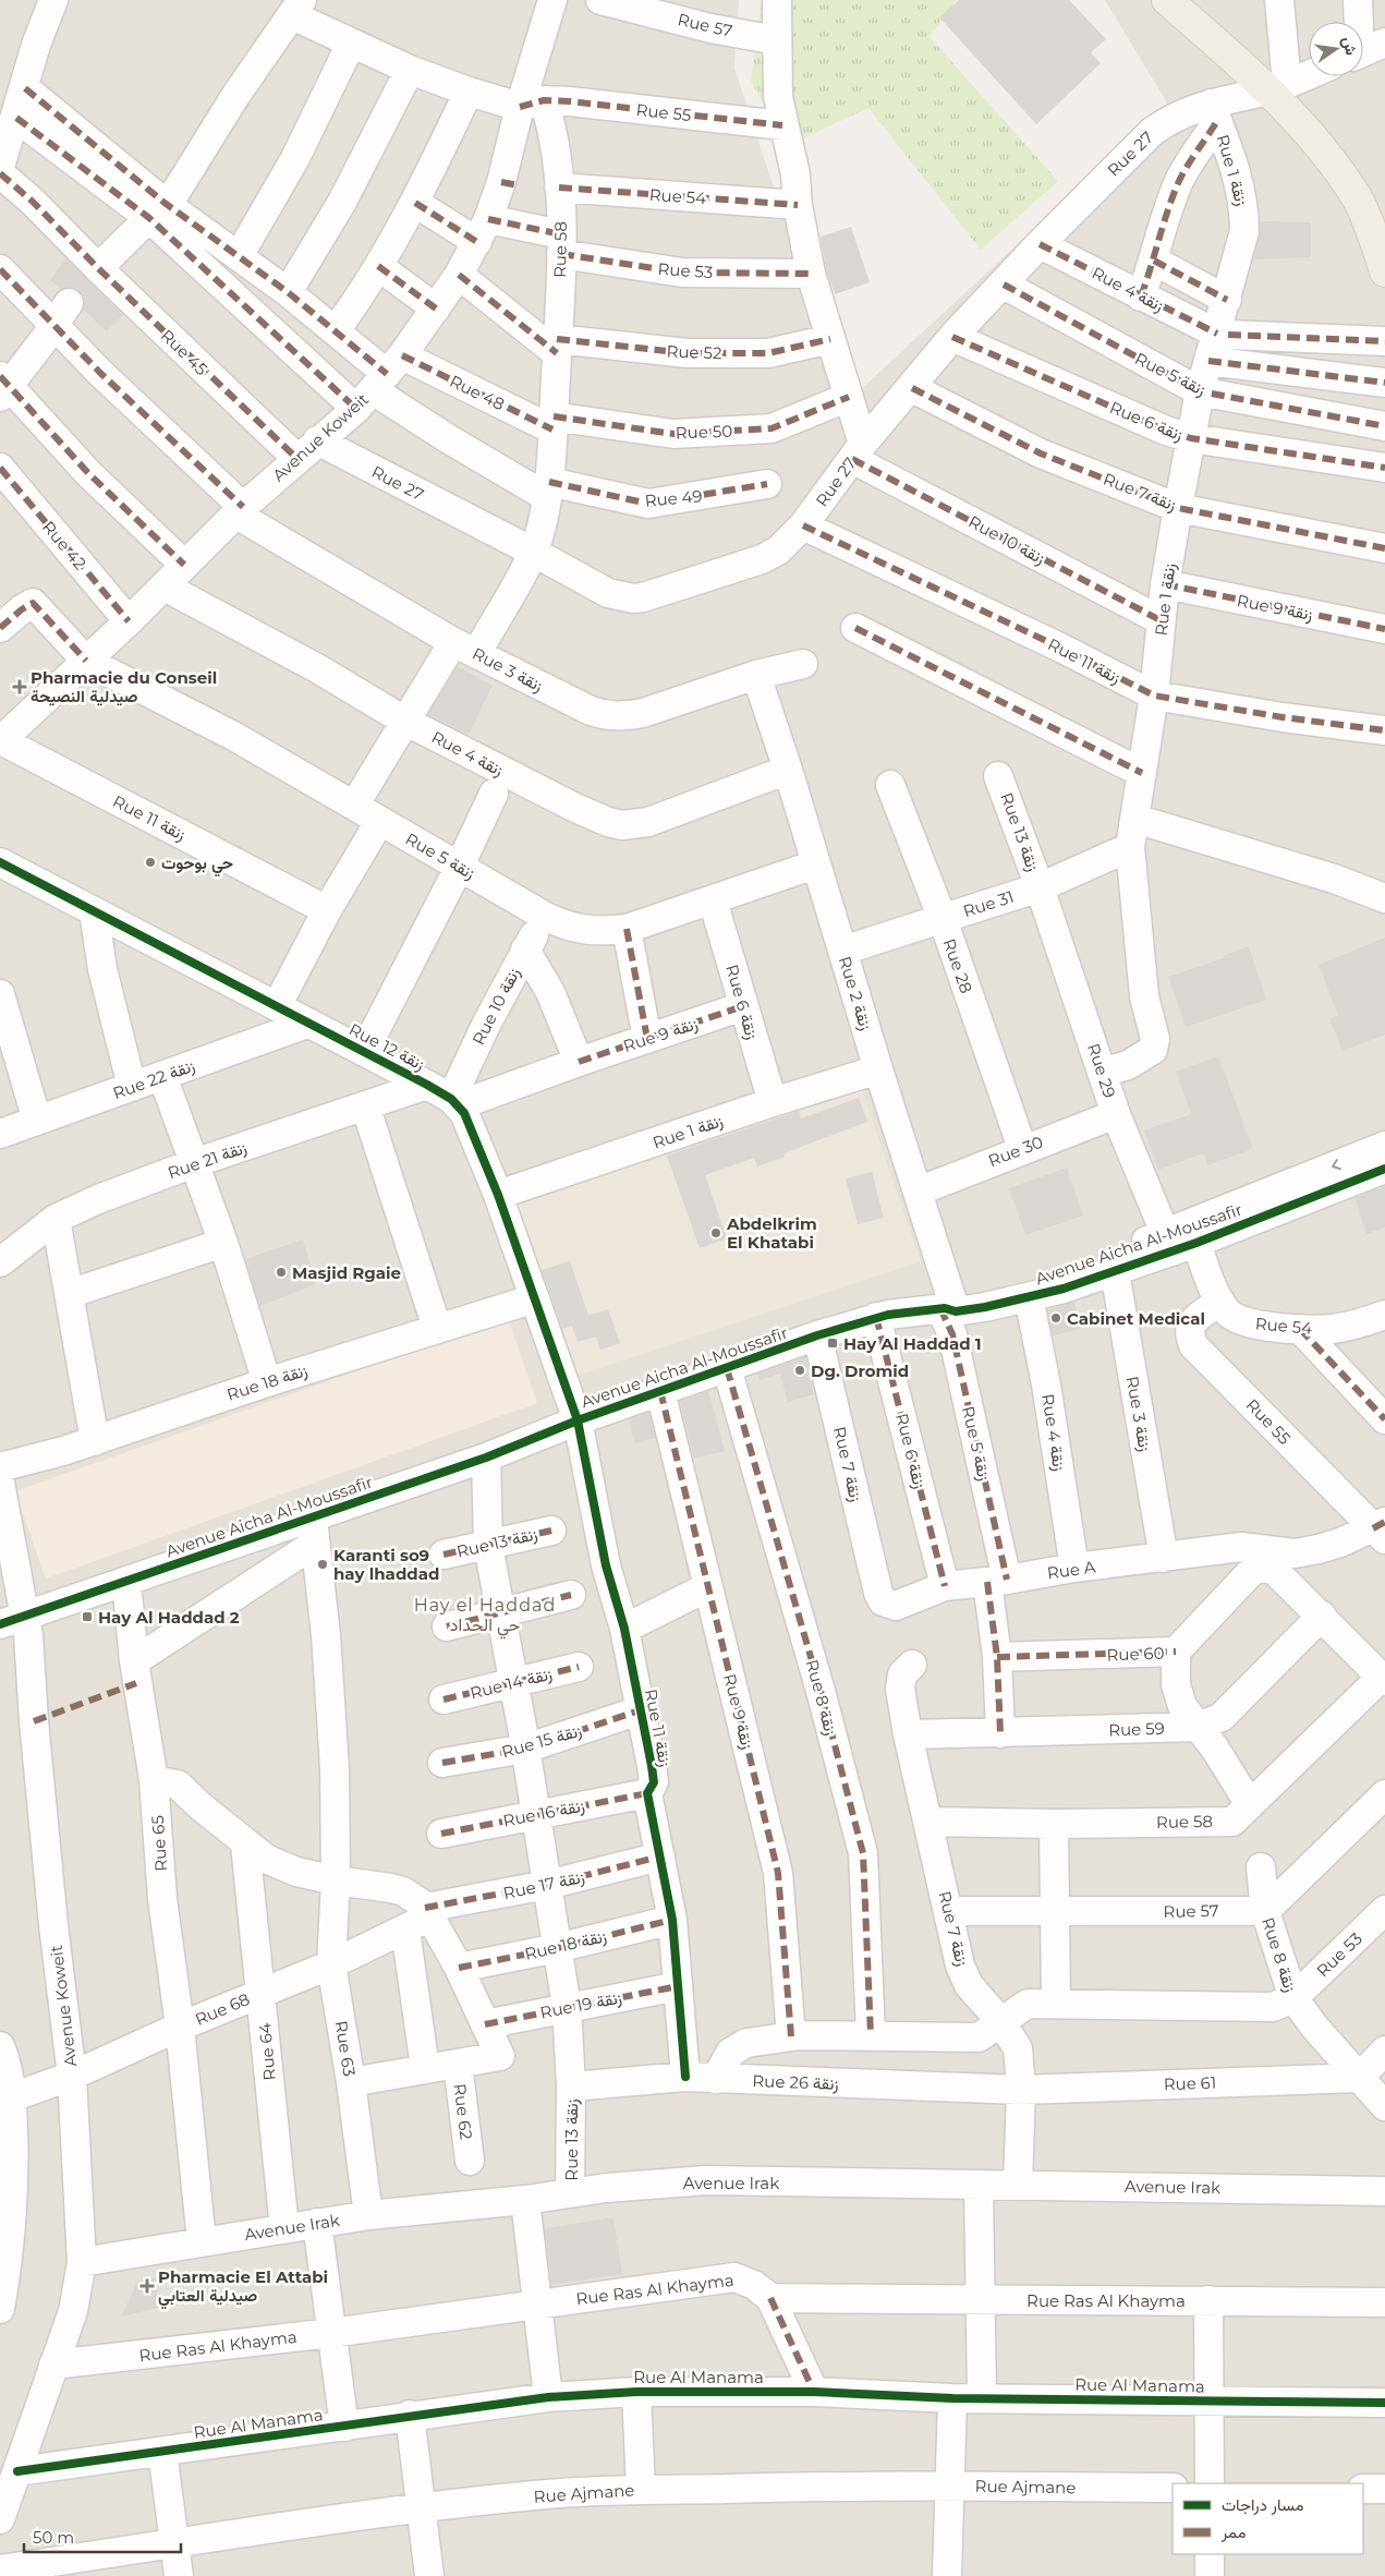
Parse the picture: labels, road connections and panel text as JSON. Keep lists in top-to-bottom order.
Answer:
{
  "streets": {
    "street": [
      "Rue 57",
      "Rue 55",
      "Rue 27",
      "Rue 1 زنقة",
      "Rue 54",
      "Rue 58",
      "Rue 53",
      "Rue 4 زنقة",
      "Rue 45",
      "Rue 52",
      "Rue 5 زنقة",
      "Rue 48",
      "Rue 6 زنقة",
      "Rue 50",
      "Avenue Koweit",
      "Rue 7 زنقة",
      "Rue 49",
      "Rue 10 زنقة",
      "Rue 42",
      "Rue 9 زنقة",
      "Rue 11 زنقة",
      "Rue 3 زنقة",
      "Rue 13 زنقة",
      "Rue 31",
      "Rue 28",
      "Rue 2 زنقة",
      "Rue 12 زنقة",
      "Rue 29",
      "Rue 22 زنقة",
      "Rue 30",
      "Rue 21 زنقة",
      "Avenue Aicha Al-Moussafir",
      "Rue 18 زنقة",
      "Rue A",
      "Rue 60",
      "Rue 14 زنقة",
      "Rue 8 زنقة",
      "Rue 59",
      "Rue 15 زنقة",
      "Rue 16 زنقة",
      "Rue 65",
      "Rue 17 زنقة",
      "Rue 19 زنقة",
      "Rue 68",
      "Rue 63",
      "Rue 64",
      "Rue 26 زنقة",
      "Rue 61",
      "Rue 62",
      "Avenue Irak",
      "Rue Ras Al Khayma",
      "Rue Al Manama",
      "Rue Ajmane"
    ]
  },
  "crossings": [
    ["Rue 57", "Rue 7 زنقة"],
    ["Rue 57", "Rue 8 زنقة"],
    ["Rue 55", "Rue 54"],
    ["Rue 55", "Rue 58"],
    ["Rue 55", "Avenue Koweit"],
    ["Rue 55", "Rue A"],
    ["Rue 27", "Rue 1 زنقة"],
    ["Rue 27", "Rue 58"],
    ["Rue 27", "Rue 4 زنقة"],
    ["Rue 27", "Rue 45"],
    ["Rue 27", "Rue 5 زنقة"],
    ["Rue 27", "Rue 6 زنقة"],
    ["Rue 27", "Avenue Koweit"],
    ["Rue 27", "Rue 7 زنقة"],
    ["Rue 27", "Rue 10 زنقة"],
    ["Rue 27", "Rue 11 زنقة"],
    ["Rue 1 زنقة", "Rue 4 زنقة"],
    ["Rue 1 زنقة", "Rue 5 زنقة"],
    ["Rue 1 زنقة", "Rue 6 زنقة"],
    ["Rue 1 زنقة", "Rue 7 زنقة"],
    ["Rue 1 زنقة", "Rue 10 زنقة"],
    ["Rue 1 زنقة", "Rue 9 زنقة"],
    ["Rue 1 زنقة", "Rue 11 زنقة"],
    ["Rue 1 زنقة", "Rue 31"],
    ["Rue 1 زنقة", "Rue 2 زنقة"],
    ["Rue 1 زنقة", "Rue 29"],
    ["Rue 54", "Rue 58"],
    ["Rue 54", "Rue 29"],
    ["Rue 54", "Avenue Aicha Al-Moussafir"],
    ["Rue 58", "Rue 53"],
    ["Rue 58", "Rue 4 زنقة"],
    ["Rue 58", "Rue 52"],
    ["Rue 58", "Rue 5 زنقة"],
    ["Rue 58", "Rue 48"],
    ["Rue 58", "Rue 50"],
    ["Rue 58", "Avenue Koweit"],
    ["Rue 58", "Rue 7 زنقة"],
    ["Rue 58", "Rue 49"],
    ["Rue 58", "Rue 3 زنقة"],
    ["Rue 53", "Avenue Koweit"],
    ["Rue 53", "Rue 8 زنقة"],
    ["Rue 4 زنقة", "Avenue Koweit"],
    ["Rue 4 زنقة", "Rue 2 زنقة"],
    ["Rue 4 زنقة", "Avenue Aicha Al-Moussafir"],
    ["Rue 4 زنقة", "Rue A"],
    ["Rue 45", "Avenue Koweit"],
    ["Rue 5 زنقة", "Rue 6 زنقة"],
    ["Rue 5 زنقة", "Avenue Koweit"],
    ["Rue 5 زنقة", "Rue 10 زنقة"],
    ["Rue 5 زنقة", "Rue 2 زنقة"],
    ["Rue 5 زنقة", "Avenue Aicha Al-Moussafir"],
    ["Rue 5 زنقة", "Rue A"],
    ["Rue 5 زنقة", "Rue 60"],
    ["Rue 5 زنقة", "Rue 59"],
    ["Rue 48", "Rue 50"],
    ["Rue 48", "Avenue Koweit"],
    ["Rue 48", "Rue 49"],
    ["Rue 6 زنقة", "Rue 9 زنقة"],
    ["Rue 6 زنقة", "Avenue Aicha Al-Moussafir"],
    ["Rue 6 زنقة", "Rue A"],
    ["Avenue Koweit", "Rue 49"],
    ["Avenue Koweit", "Rue 42"],
    ["Avenue Koweit", "Rue 11 زنقة"],
    ["Avenue Koweit", "Rue 3 زنقة"],
    ["Avenue Koweit", "Avenue Aicha Al-Moussafir"],
    ["Avenue Koweit", "Rue 68"],
    ["Avenue Koweit", "Avenue Irak"],
    ["Avenue Koweit", "Rue Ras Al Khayma"],
    ["Avenue Koweit", "Rue Al Manama"],
    ["Rue 7 زنقة", "Avenue Aicha Al-Moussafir"],
    ["Rue 7 زنقة", "Rue A"],
    ["Rue 7 زنقة", "Rue 59"],
    ["Rue 7 زنقة", "Rue 26 زنقة"],
    ["Rue 7 زنقة", "Rue 61"],
    ["Rue 7 زنقة", "Avenue Irak"],
    ["Rue 10 زنقة", "Rue 9 زنقة"],
    ["Rue 10 زنقة", "Rue 12 زنقة"],
    ["Rue 9 زنقة", "Rue 12 زنقة"],
    ["Rue 9 زنقة", "Avenue Aicha Al-Moussafir"],
    ["Rue 11 زنقة", "Avenue Aicha Al-Moussafir"],
    ["Rue 11 زنقة", "Rue 18 زنقة"],
    ["Rue 11 زنقة", "Rue 15 زنقة"],
    ["Rue 11 زنقة", "Rue 16 زنقة"],
    ["Rue 11 زنقة", "Rue 17 زنقة"],
    ["Rue 11 زنقة", "Rue 19 زنقة"],
    ["Rue 11 زنقة", "Rue 26 زنقة"],
    ["Rue 3 زنقة", "Rue 2 زنقة"],
    ["Rue 3 زنقة", "Avenue Aicha Al-Moussafir"],
    ["Rue 3 زنقة", "Rue A"],
    ["Rue 13 زنقة", "Rue 31"],
    ["Rue 13 زنقة", "Rue 29"],
    ["Rue 13 زنقة", "Avenue Aicha Al-Moussafir"],
    ["Rue 13 زنقة", "Rue 18 زنقة"],
    ["Rue 13 زنقة", "Rue 14 زنقة"],
    ["Rue 13 زنقة", "Rue 15 زنقة"],
    ["Rue 13 زنقة", "Rue 16 زنقة"],
    ["Rue 13 زنقة", "Rue 17 زنقة"],
    ["Rue 13 زنقة", "Rue 19 زنقة"],
    ["Rue 13 زنقة", "Rue 26 زنقة"],
    ["Rue 13 زنقة", "Avenue Irak"],
    ["Rue 31", "Rue 28"],
    ["Rue 31", "Rue 2 زنقة"],
    ["Rue 31", "Rue 29"],
    ["Rue 28", "Rue 30"],
    ["Rue 2 زنقة", "Rue 30"],
    ["Rue 2 زنقة", "Avenue Aicha Al-Moussafir"],
    ["Rue 12 زنقة", "Rue 22 زنقة"],
    ["Rue 12 زنقة", "Rue 21 زنقة"],
    ["Rue 29", "Rue 30"],
    ["Rue 29", "Avenue Aicha Al-Moussafir"],
    ["Avenue Aicha Al-Moussafir", "Rue 8 زنقة"],
    ["Avenue Aicha Al-Moussafir", "Rue 65"],
    ["Avenue Aicha Al-Moussafir", "Rue 63"],
    ["Rue A", "Rue 60"],
    ["Rue 8 زنقة", "Rue 61"],
    ["Rue 65", "Rue 68"],
    ["Rue 65", "Avenue Irak"],
    ["Rue 17 زنقة", "Rue 68"],
    ["Rue 68", "Rue 63"],
    ["Rue 68", "Rue 64"],
    ["Rue 63", "Avenue Irak"],
    ["Rue 64", "Avenue Irak"],
    ["Rue 26 زنقة", "Rue 61"]
  ],
  "districts": ["Hay el Haddad حي الحداد"],
  "places": {
    "health": ["Pharmacie du Conseil صيدلية النصيحة", "Pharmacie El Attabi صيدلية العتابي"],
    "other": [
      "حي بوحوت",
      "Abdelkrim El Khatabi",
      "Masjid Rgaie",
      "Cabinet Medical",
      "Dg. Dromid",
      "Karanti so9 hay lhaddad"
    ],
    "transit": ["Hay Al Haddad 1", "Hay Al Haddad 2"]
  },
  "legend": ["مسار دراجات", "ممر"],
  "scale_bar": "50 m",
  "north": "right"
}
